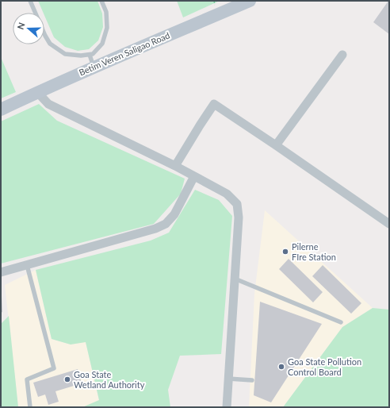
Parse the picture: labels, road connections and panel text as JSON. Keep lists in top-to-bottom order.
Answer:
{
  "streets": {
    "main road": ["Betim Veren Saligao Road"]
  },
  "places": ["Pilerne FIre Station", "Goa State Pollution Control Board", "Goa State Wetland Authority"],
  "north": "left"
}
